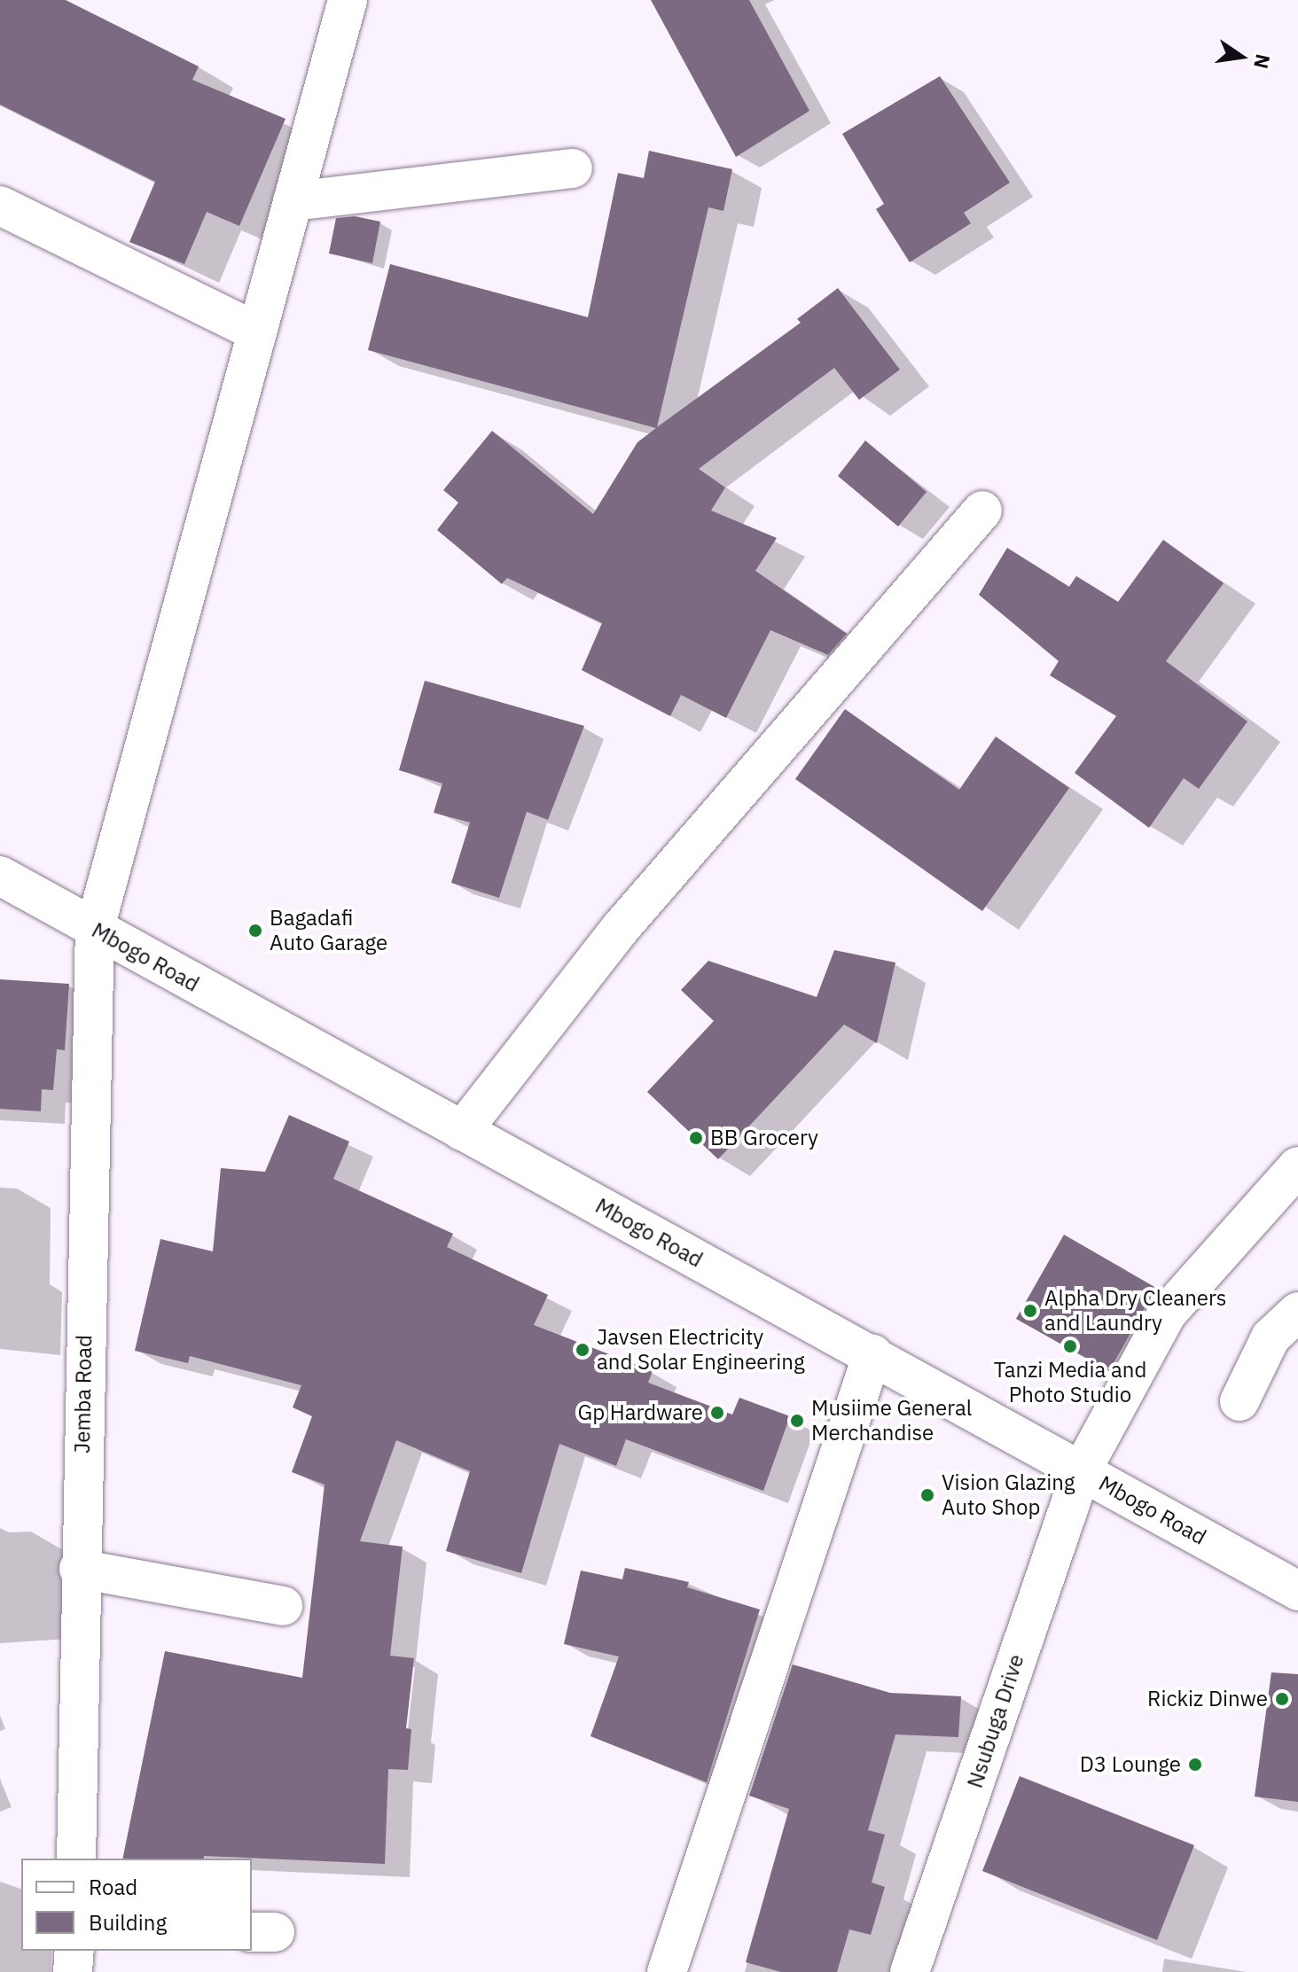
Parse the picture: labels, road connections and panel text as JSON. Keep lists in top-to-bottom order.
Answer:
{
  "streets": {
    "street": ["Mbogo Road", "Jemba Road", "Nsubuga Drive"]
  },
  "crossings": [
    ["Mbogo Road", "Jemba Road"],
    ["Mbogo Road", "Nsubuga Drive"]
  ],
  "places": [
    "Bagadafi Auto Garage",
    "BB Grocery",
    "Alpha Dry Cleaners and Laundry",
    "Tanzi Media and Photo Studio",
    "Javsen Electricity and Solar Engineering",
    "Gp Hardware",
    "Musiime General Merchandise",
    "Vision Glazing Auto Shop",
    "Rickiz Dinwe",
    "D3 Lounge"
  ],
  "legend": ["Road", "Building"],
  "north": "right"
}
